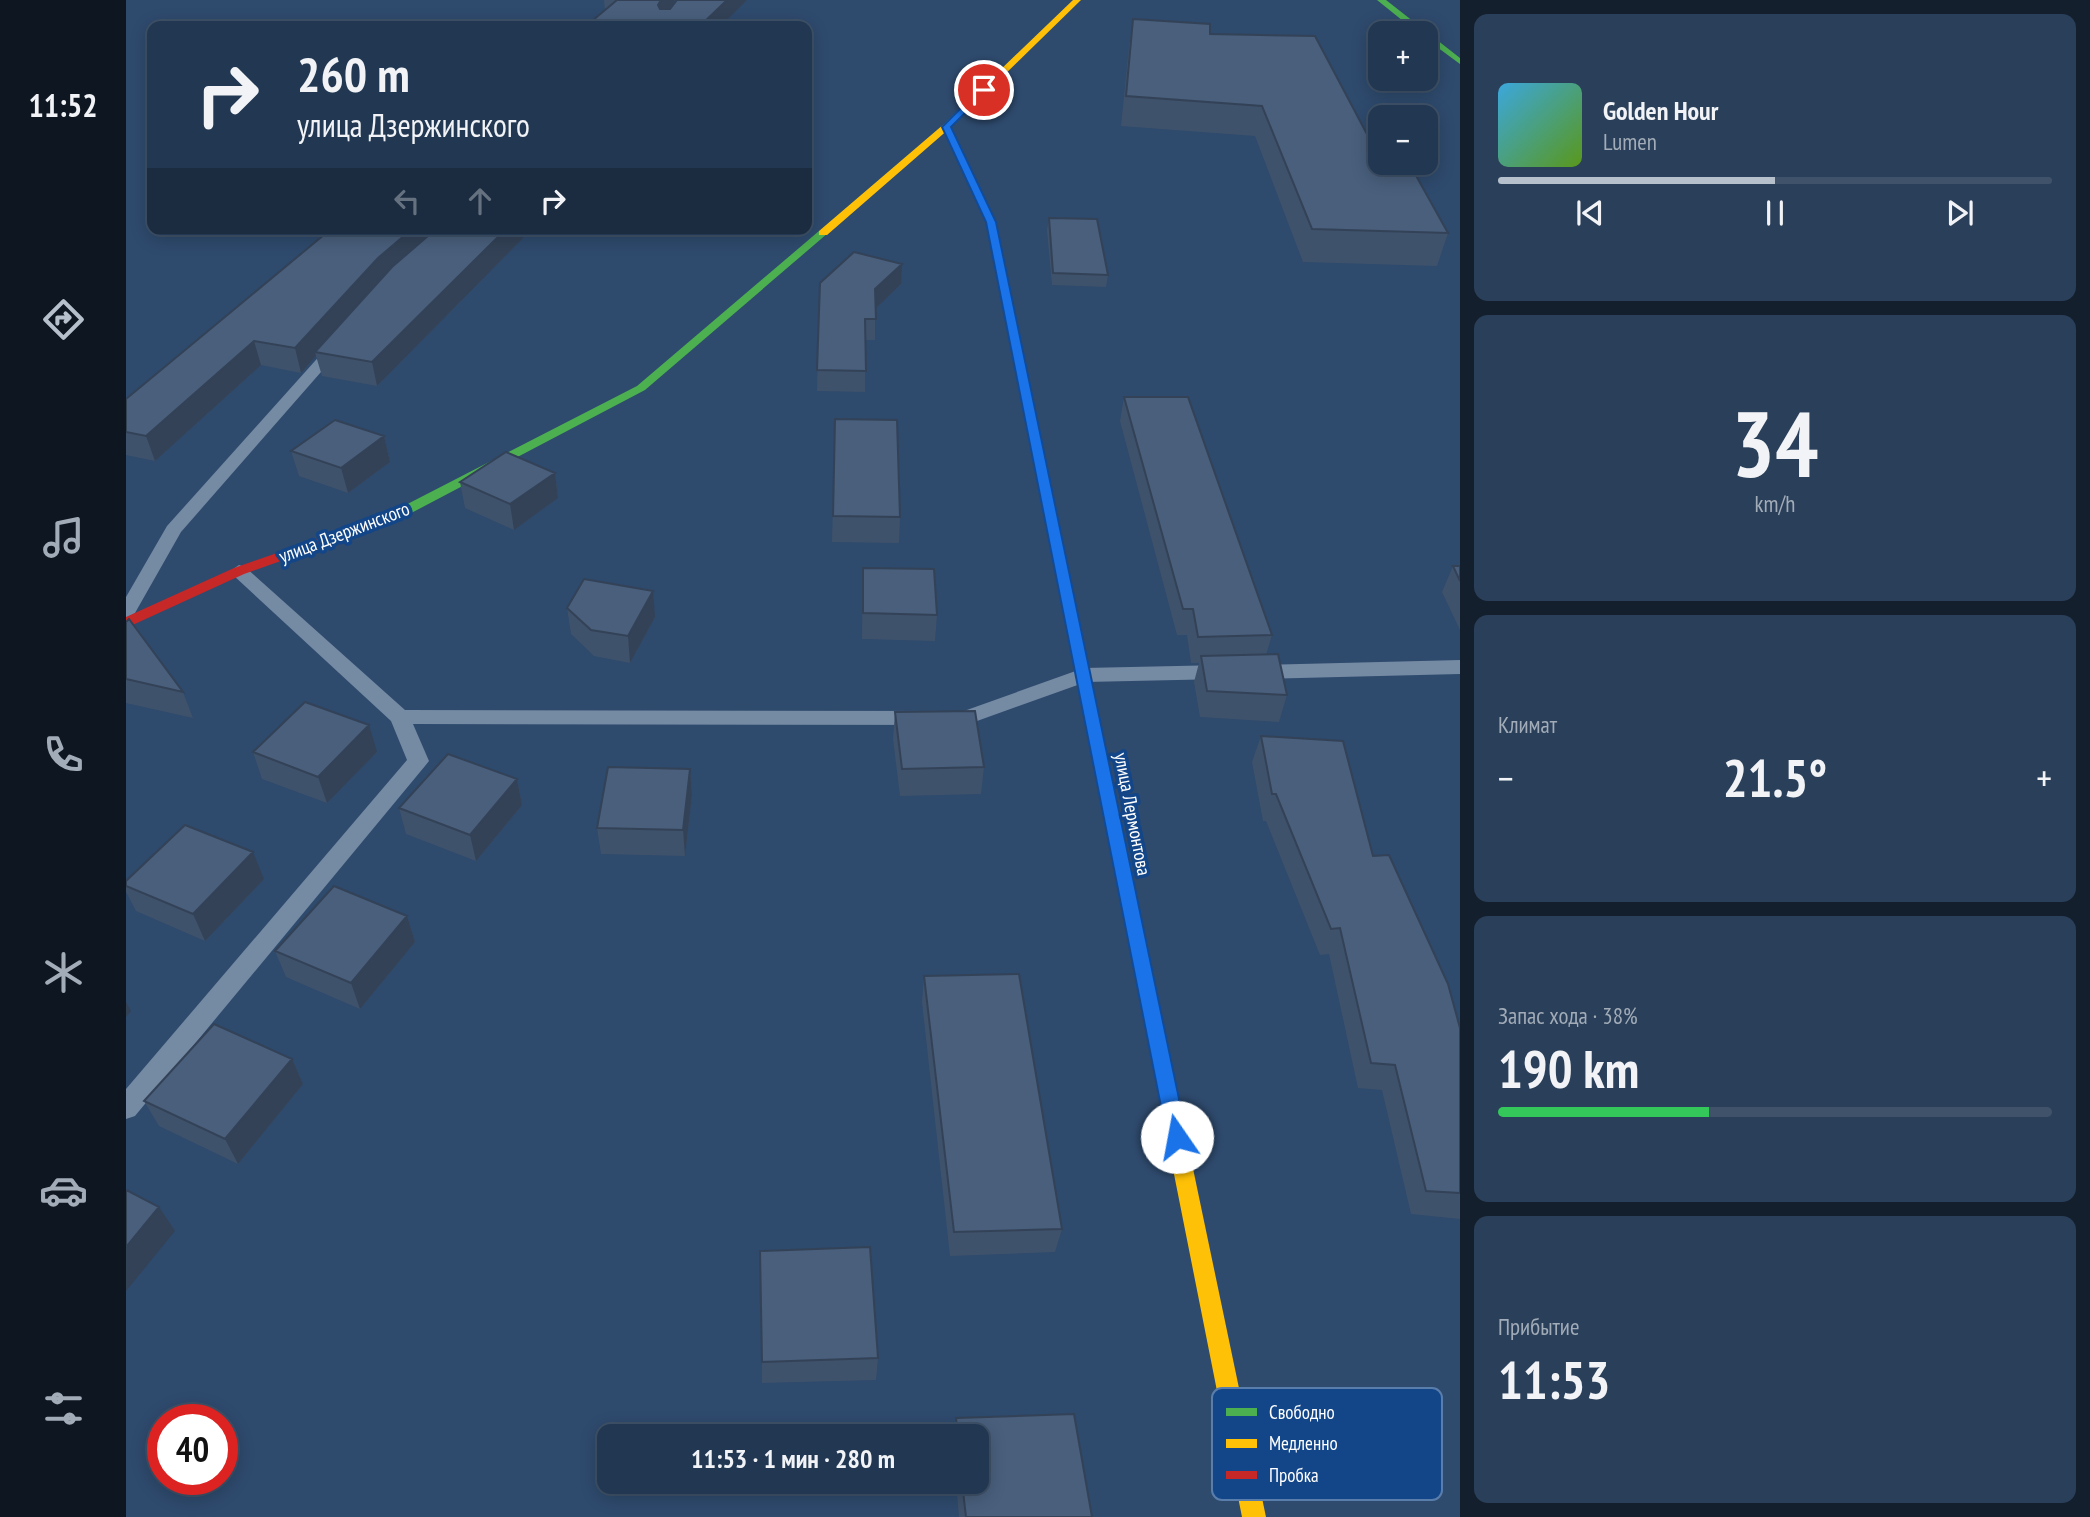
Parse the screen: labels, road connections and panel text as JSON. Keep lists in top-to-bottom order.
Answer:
{
  "streets": {
    "street": ["улица Дзержинского", "улица Лермонтова"]
  },
  "crossings": [
    ["улица Дзержинского", "улица Лермонтова"]
  ],
  "legend": ["Свободно", "Медленно", "Пробка"],
  "page": {
    "tabs": "11:52",
    "map_buttons": ["+", "−"],
    "turn": ["260 m", "улица Дзержинского"],
    "song": ["Golden Hour", "Lumen"],
    "tile": [
      ["34", "km/h"],
      "Климат",
      ["Запас хода · 38%", "190 km"],
      ["Прибытие", "11:53"]
    ],
    "heat": ["−", "21.5°", "+"],
    "limit": "40",
    "trip": "11:53 · 1 мин · 280 m"
  }
}
